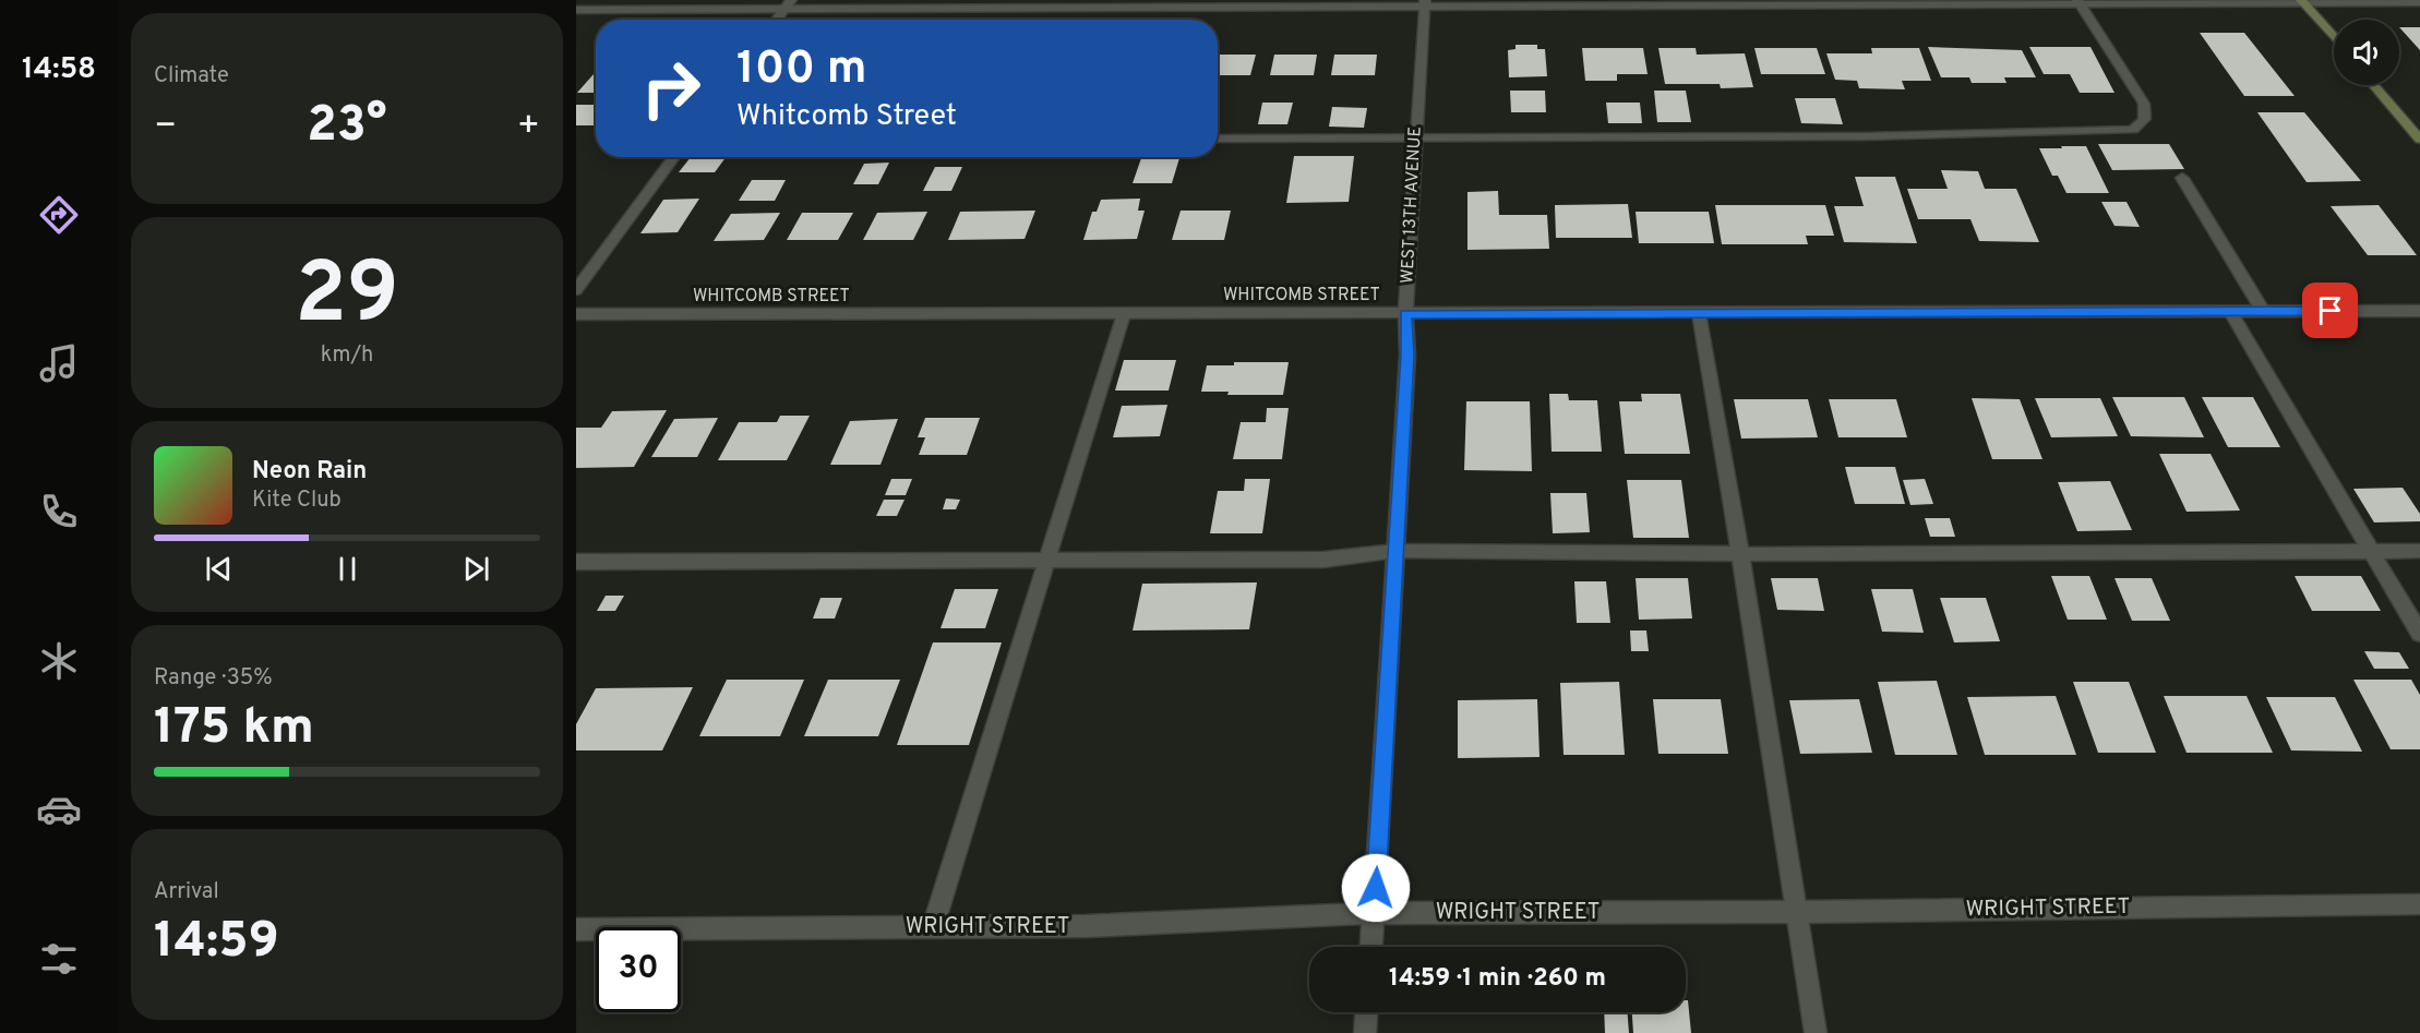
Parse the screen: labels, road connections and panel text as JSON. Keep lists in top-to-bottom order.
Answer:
{
  "streets": {
    "street": ["WEST 13TH AVENUE", "WHITCOMB STREET", "WRIGHT STREET"]
  },
  "crossings": [
    ["WEST 13TH AVENUE", "WHITCOMB STREET"],
    ["WEST 13TH AVENUE", "WRIGHT STREET"]
  ],
  "page": {
    "tabs": "14:58",
    "tile": [
      "Climate",
      ["29", "km/h"],
      ["Range · 35%", "175 km"],
      ["Arrival", "14:59"]
    ],
    "turn": ["100 m", "Whitcomb Street"],
    "heat": ["−", "23°", "+"],
    "song": ["Neon Rain", "Kite Club"],
    "limit": "30",
    "trip": "14:59 · 1 min · 260 m"
  }
}
